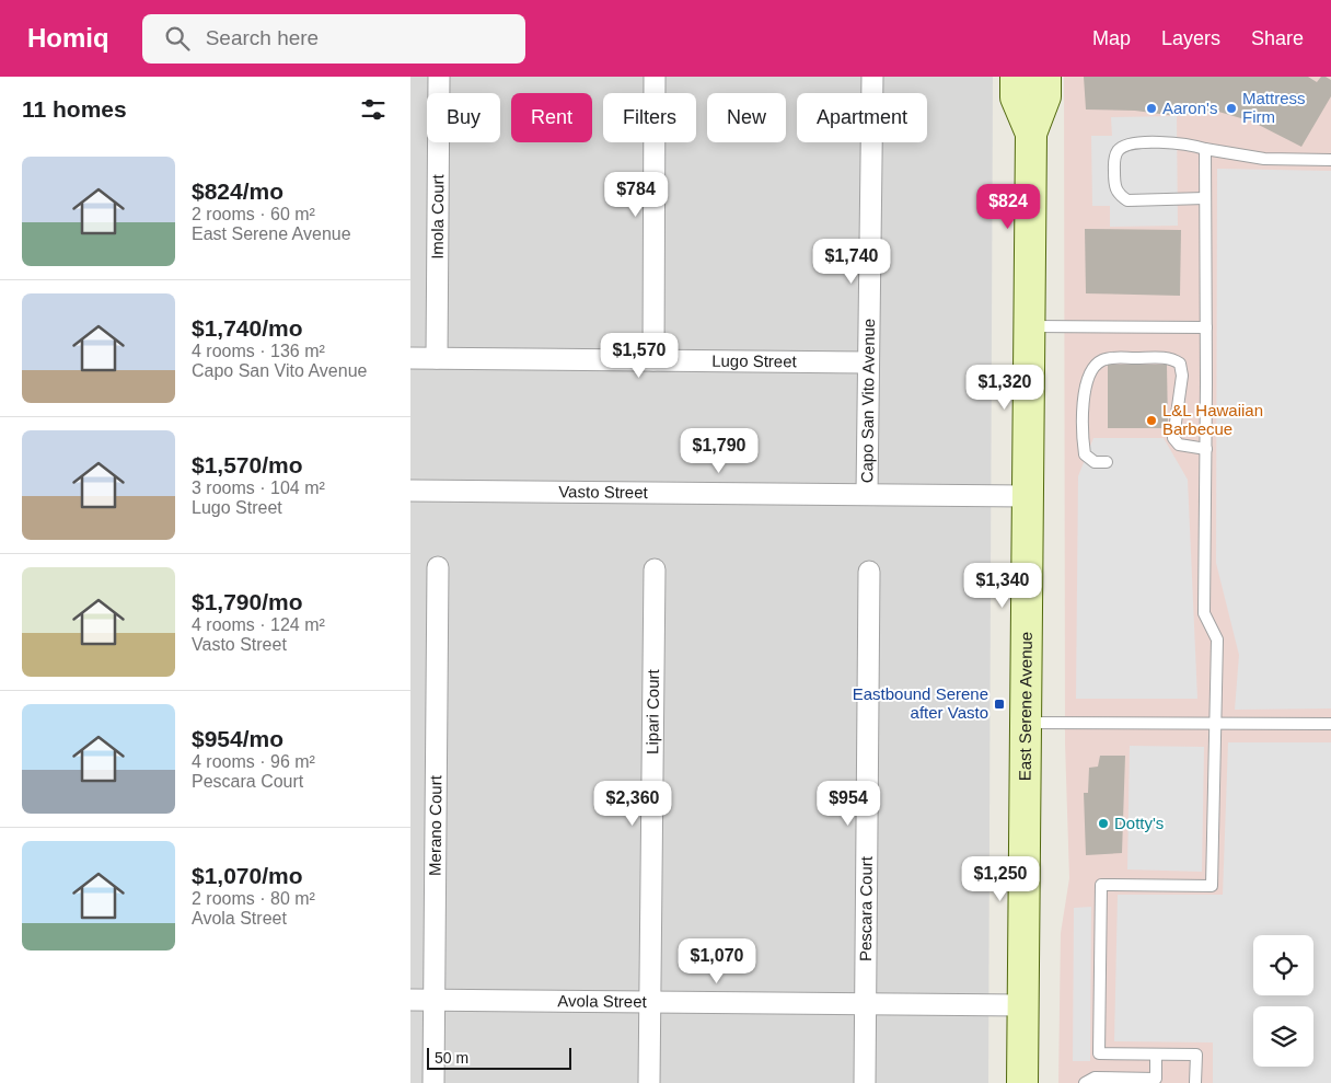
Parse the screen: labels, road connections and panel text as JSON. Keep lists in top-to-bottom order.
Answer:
{
  "streets": {
    "main road": ["East Serene Avenue"],
    "street": [
      "Imola Court",
      "Lugo Street",
      "Capo San Vito Avenue",
      "Vasto Street",
      "Lipari Court",
      "Merano Court",
      "Pescara Court",
      "Avola Street"
    ]
  },
  "crossings": [
    ["Imola Court", "Lugo Street"],
    ["Lugo Street", "Capo San Vito Avenue"],
    ["Capo San Vito Avenue", "Vasto Street"],
    ["Vasto Street", "East Serene Avenue"],
    ["East Serene Avenue", "Avola Street"],
    ["Lipari Court", "Avola Street"],
    ["Merano Court", "Avola Street"],
    ["Pescara Court", "Avola Street"]
  ],
  "places": {
    "other": [
      "Aaron's",
      "Mattress Firm",
      "L&L Hawaiian Barbecue",
      "Dotty's"
    ],
    "transit": ["Eastbound Serene after Vasto"]
  },
  "scale_bar": "50 m",
  "page": {
    "header": "Homiq",
    "search": "Search here",
    "nav": ["Map", "Layers", "Share"],
    "heading": "11 homes",
    "chip": [
      "Buy",
      "Rent",
      "Filters",
      "New",
      "Apartment"
    ],
    "list": [
      {
        "name": "$824/mo",
        "note": "2 rooms · 60 m² · East Serene Avenue"
      },
      {
        "name": "$1,740/mo",
        "note": "4 rooms · 136 m² · Capo San Vito Avenue"
      },
      {
        "name": "$1,570/mo",
        "note": "3 rooms · 104 m² · Lugo Street"
      },
      {
        "name": "$1,790/mo",
        "note": "4 rooms · 124 m² · Vasto Street"
      },
      {
        "name": "$954/mo",
        "note": "4 rooms · 96 m² · Pescara Court"
      },
      {
        "name": "$1,070/mo",
        "note": "2 rooms · 80 m² · Avola Street"
      }
    ],
    "price": [
      "$784",
      "$824",
      "$1,740",
      "$1,570",
      "$1,320",
      "$1,790",
      "$1,340",
      "$2,360",
      "$954",
      "$1,250",
      "$1,070"
    ],
    "scale": "50 m"
  }
}
